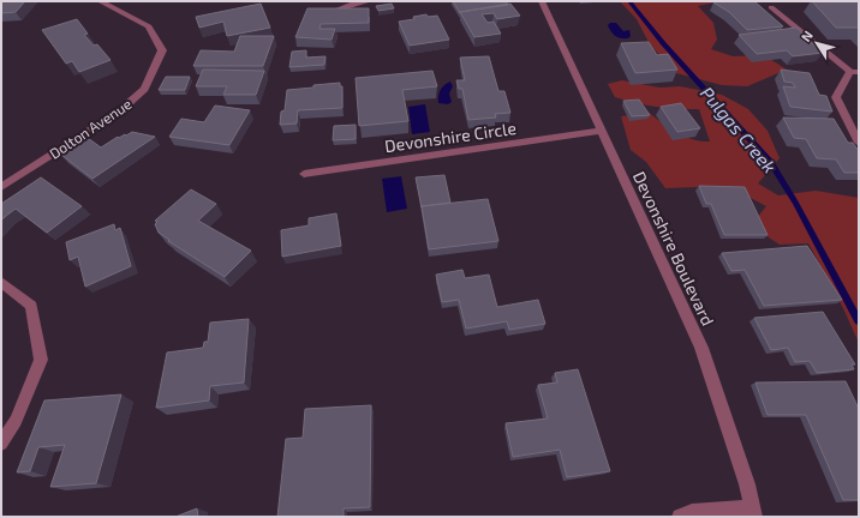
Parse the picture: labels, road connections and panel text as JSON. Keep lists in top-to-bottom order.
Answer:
{
  "streets": {
    "street": ["Dolton Avenue", "Devonshire Circle", "Devonshire Boulevard"]
  },
  "crossings": [
    ["Devonshire Circle", "Devonshire Boulevard"]
  ],
  "water": ["Pulgas Creek"],
  "north": "top left"
}
